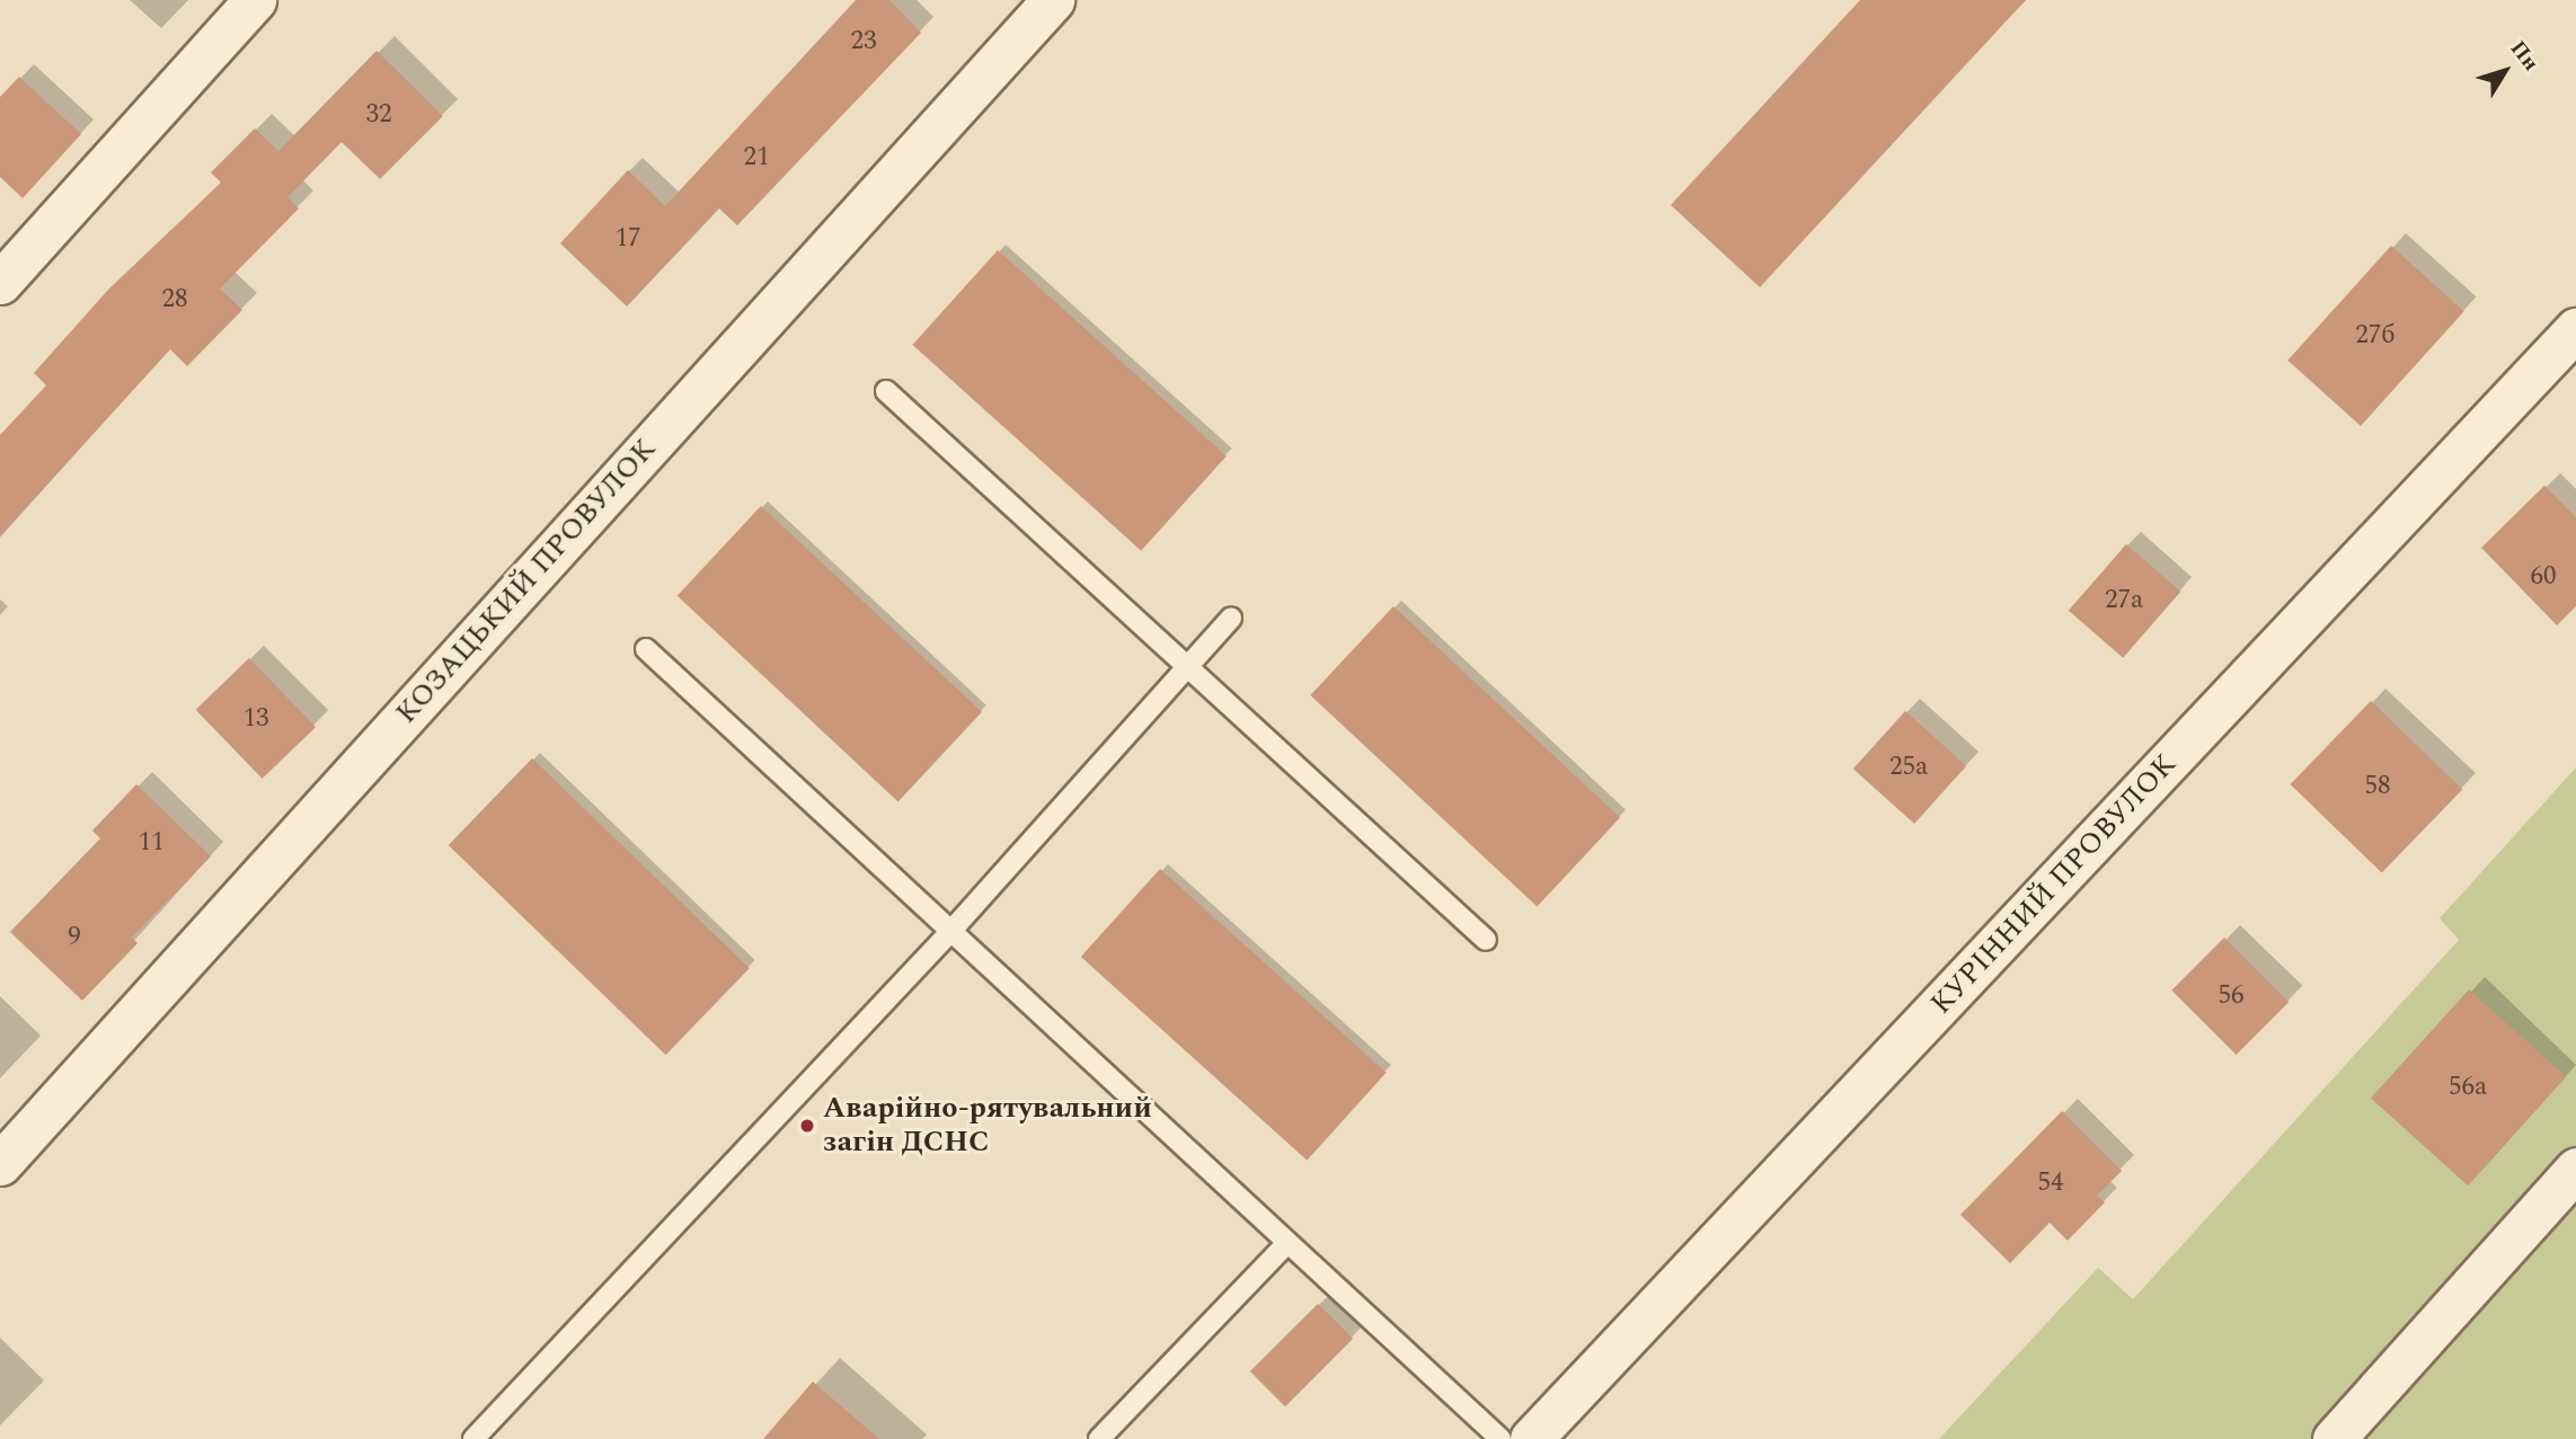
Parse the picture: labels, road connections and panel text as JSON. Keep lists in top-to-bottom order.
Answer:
{
  "streets": {
    "street": ["КОЗАЦЬКИЙ ПРОВУЛОК", "КУРІННИЙ ПРОВУЛОК"]
  },
  "places": ["Аварійно-рятувальний загін ДСНС"],
  "house_numbers": [
    "23",
    "32",
    "21",
    "17",
    "28",
    "27б",
    "60",
    "27а",
    "13",
    "25а",
    "58",
    "11",
    "9",
    "56",
    "56а",
    "54"
  ],
  "north": "top right"
}
